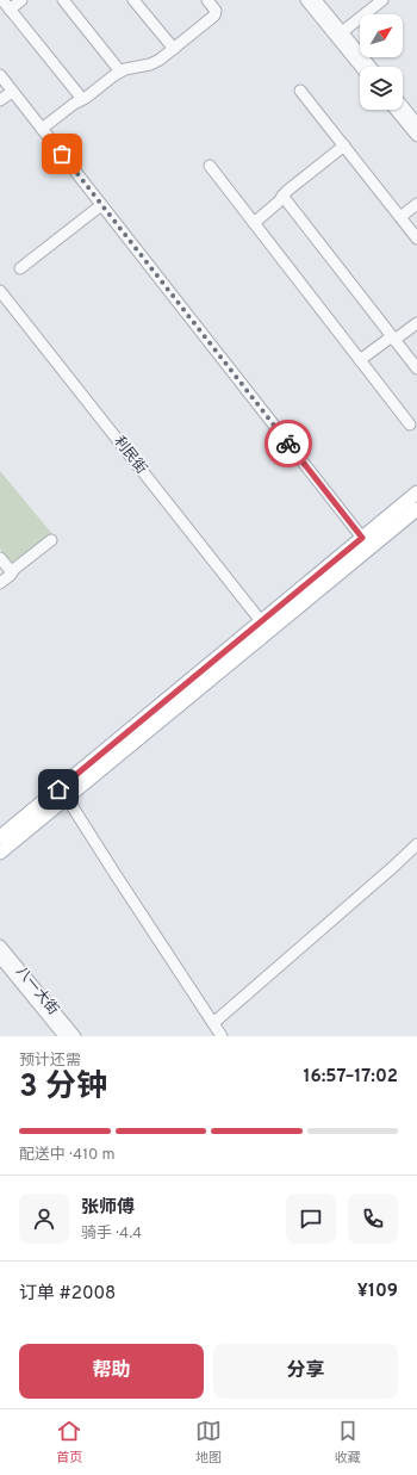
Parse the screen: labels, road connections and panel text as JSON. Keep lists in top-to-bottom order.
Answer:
{
  "streets": {
    "street": ["利民街", "八一大街"]
  },
  "north": "top right",
  "page": {
    "heading": ["3 分钟", "预计还需", "16:57–17:02"],
    "panel": [
      "张师傅",
      "骑手 · 4.4",
      "订单 #2008",
      "¥109"
    ],
    "bar": "配送中 · 410 m",
    "buttons": ["帮助", "分享"],
    "tabs": ["首页", "地图", "收藏"]
  }
}
